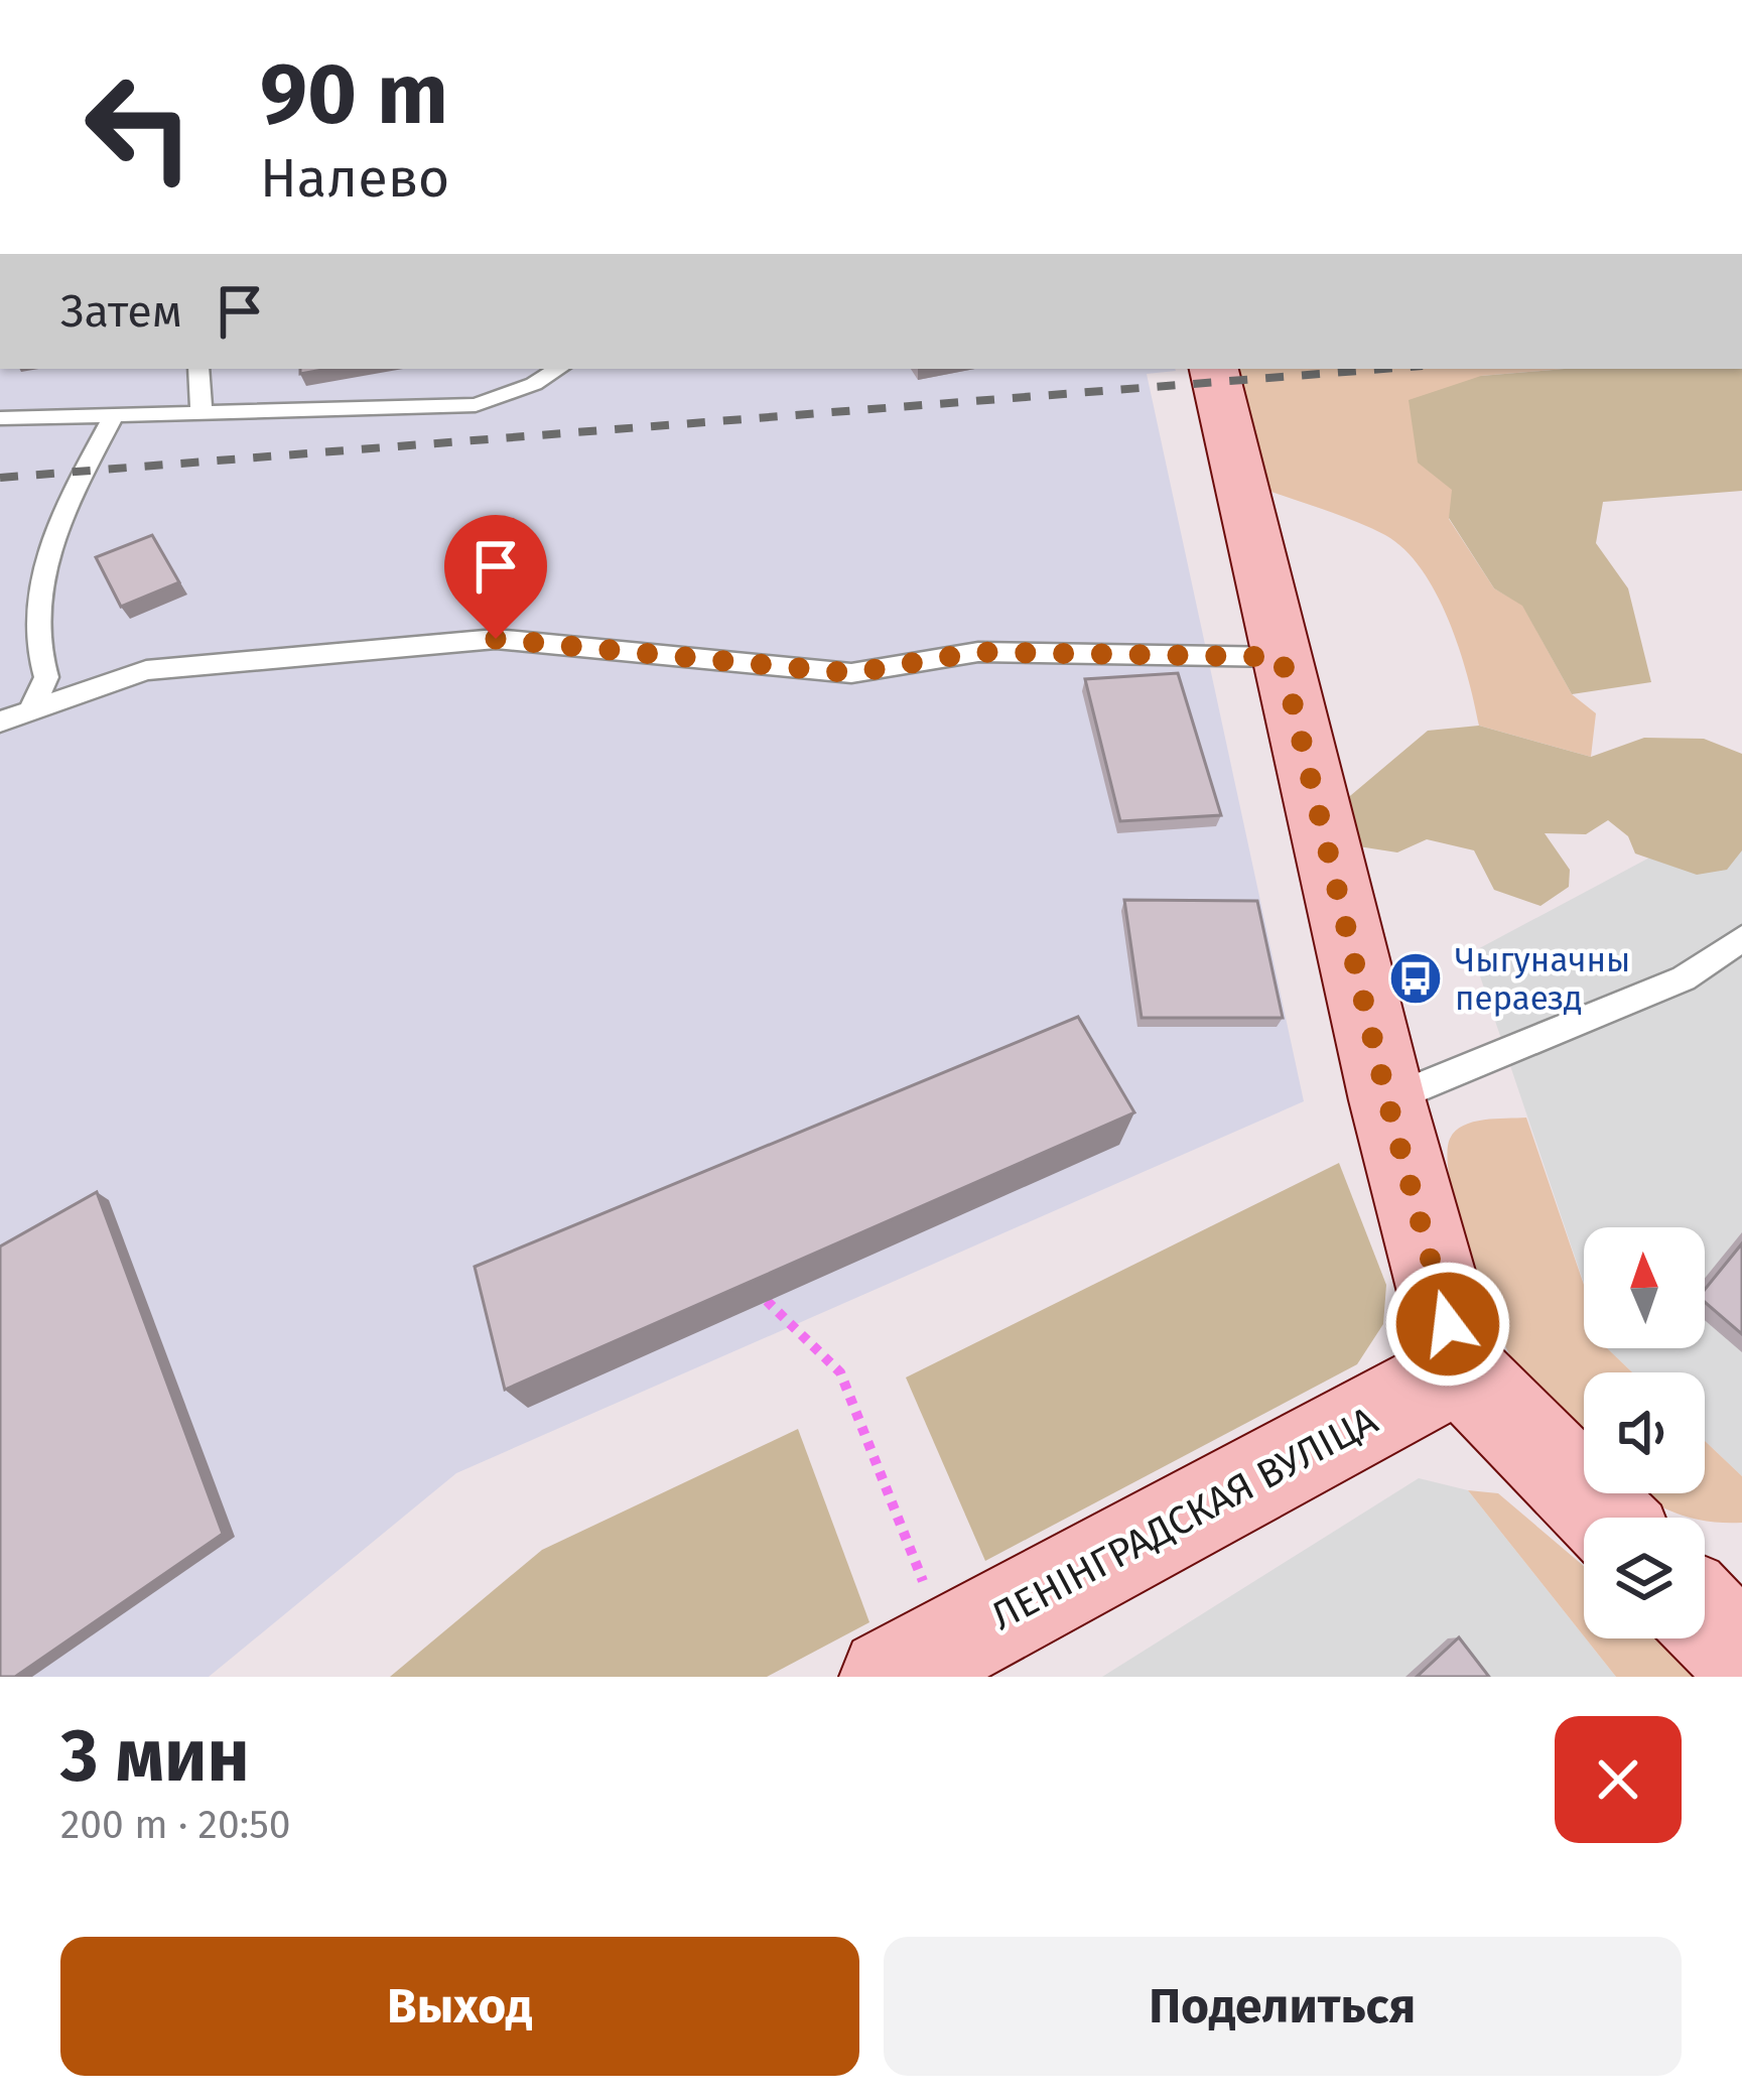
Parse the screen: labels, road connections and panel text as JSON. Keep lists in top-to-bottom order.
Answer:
{
  "streets": {
    "street": ["ЛЕНІНГРАДСКАЯ ВУЛІЦА"]
  },
  "places": {
    "bus stop": ["Чыгуначны пераезд"]
  },
  "north": "top",
  "page": {
    "turn": ["90 m", "Налево"],
    "then": "Затем",
    "heading": ["3 мин", "200 m · 20:50"],
    "buttons": ["Выход", "Поделиться"]
  }
}
